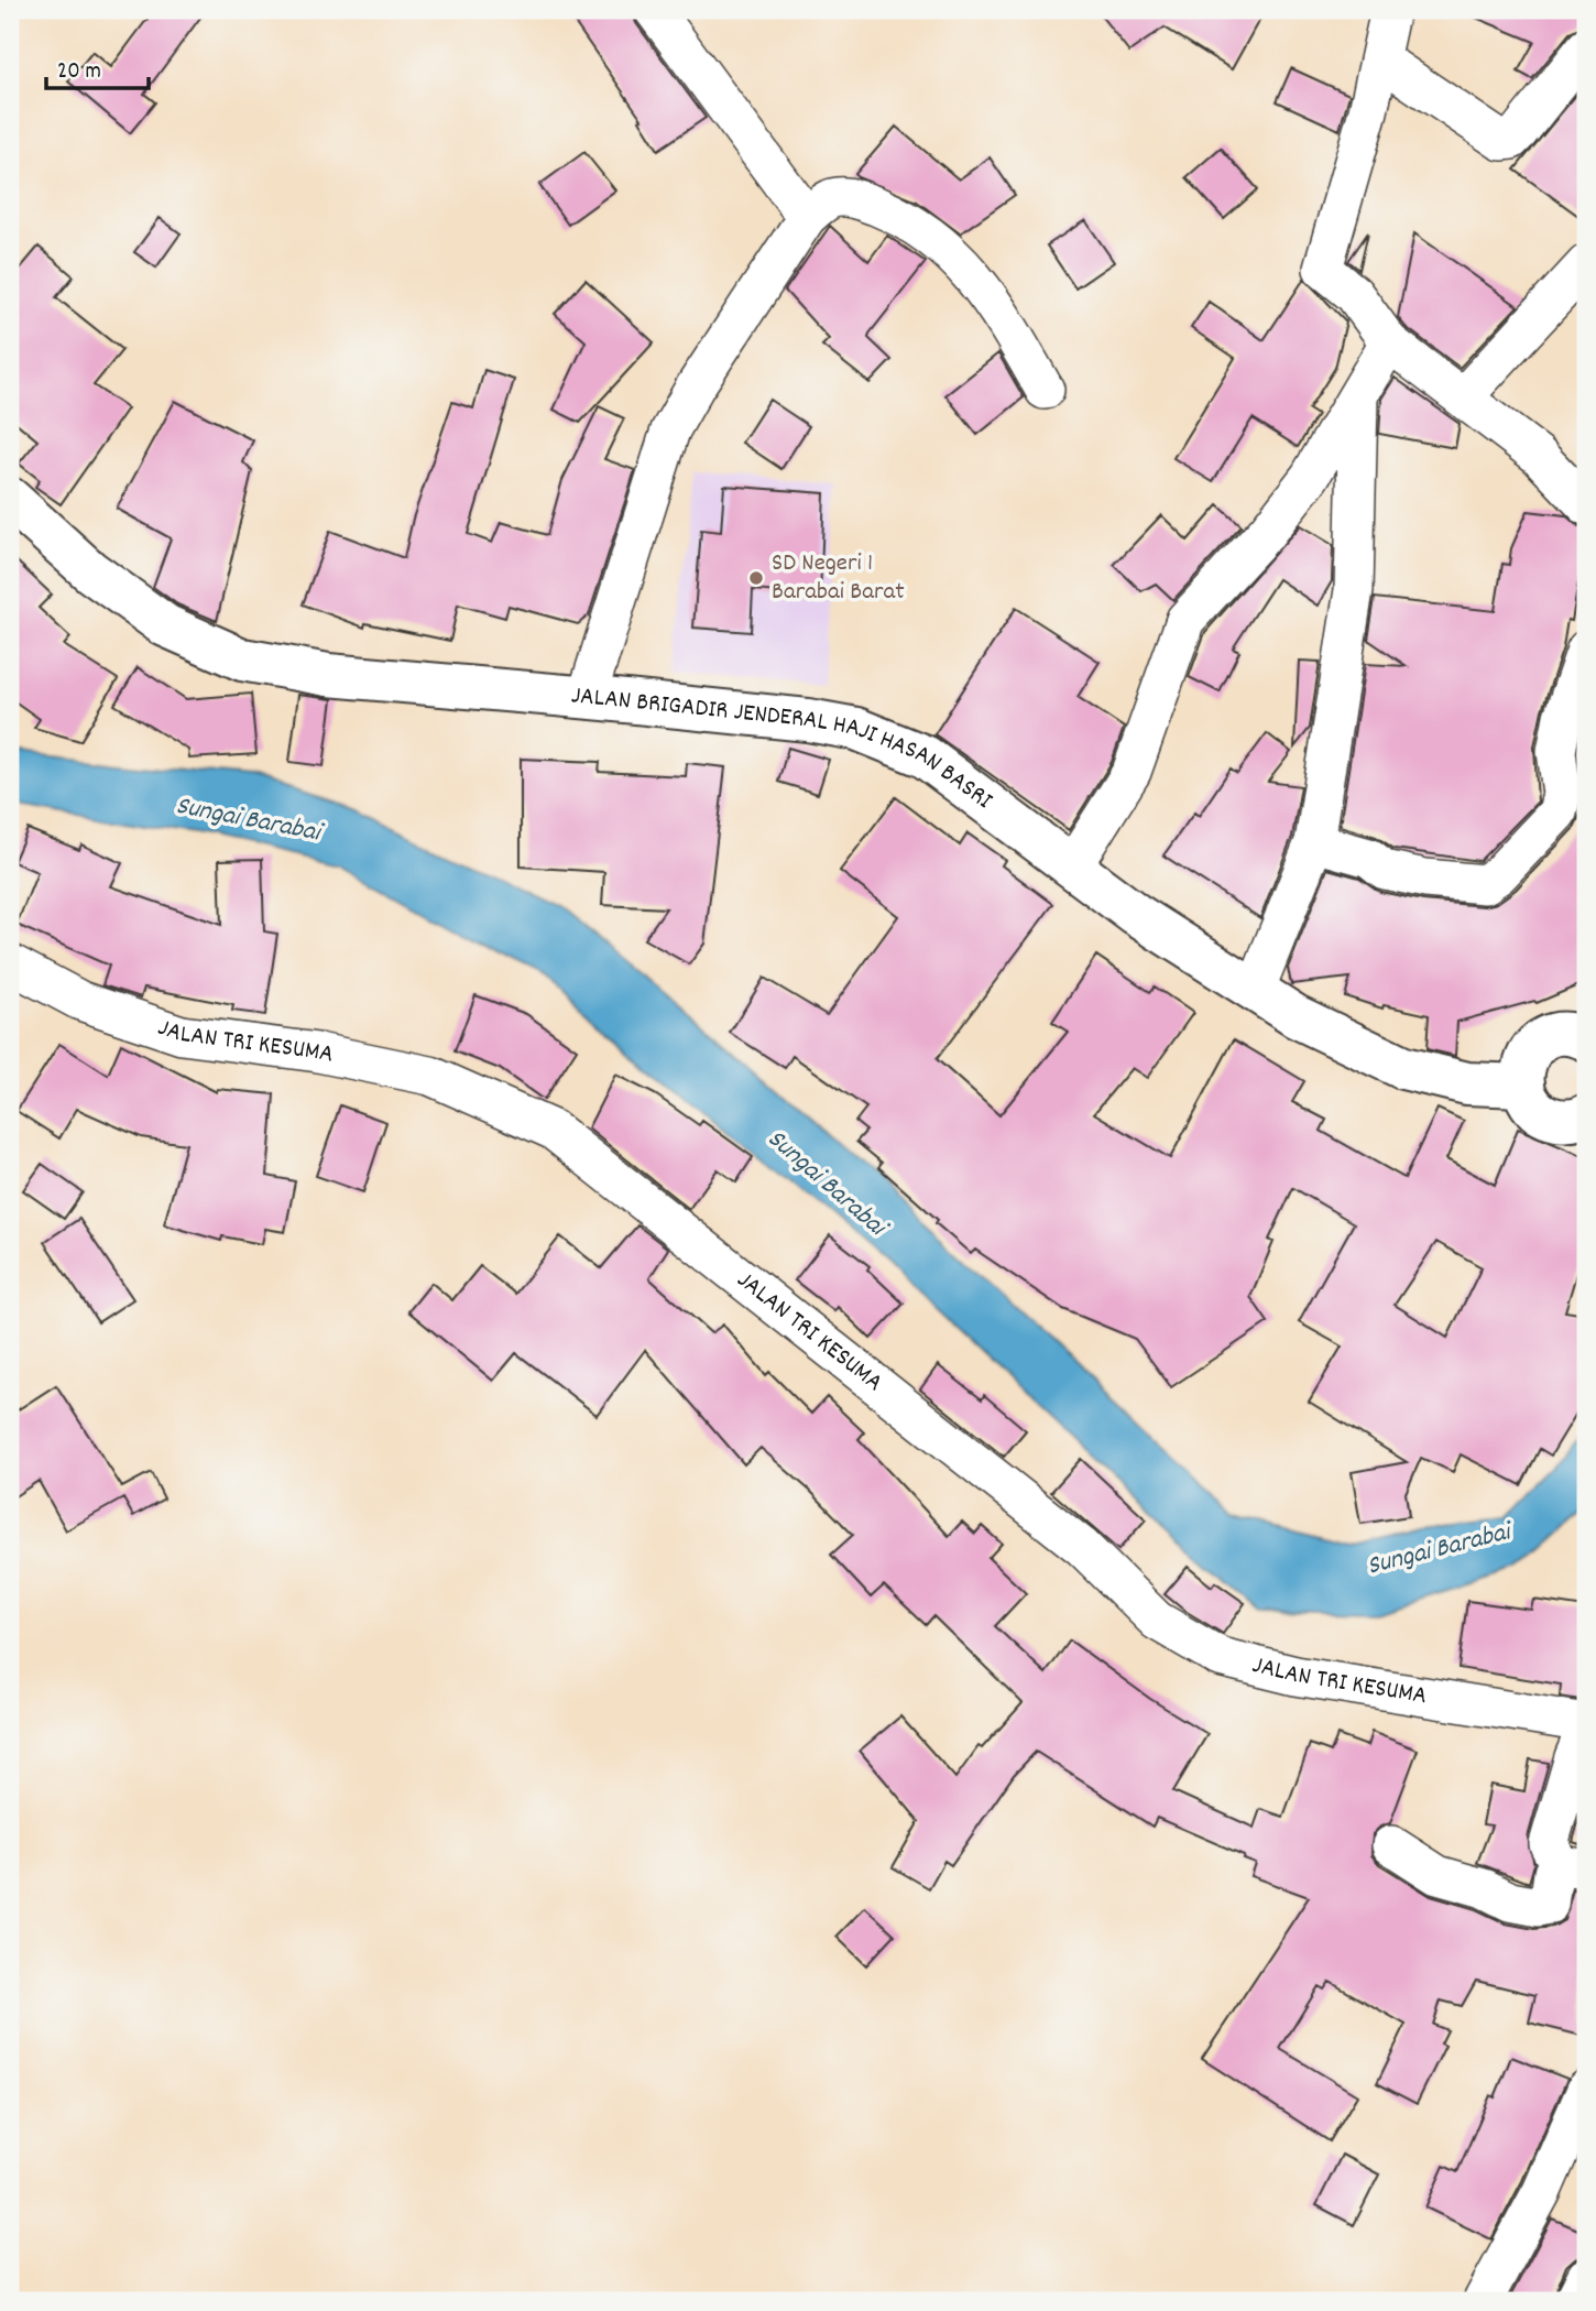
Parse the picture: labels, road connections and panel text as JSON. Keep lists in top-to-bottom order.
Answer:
{
  "streets": {
    "main road": ["JALAN BRIGADIR JENDERAL HAJI HASAN BASRI"],
    "street": ["JALAN TRI KESUMA"]
  },
  "water": ["Sungai Barabai"],
  "places": ["SD Negeri 1 Barabai Barat"],
  "scale_bar": "20 m"
}
